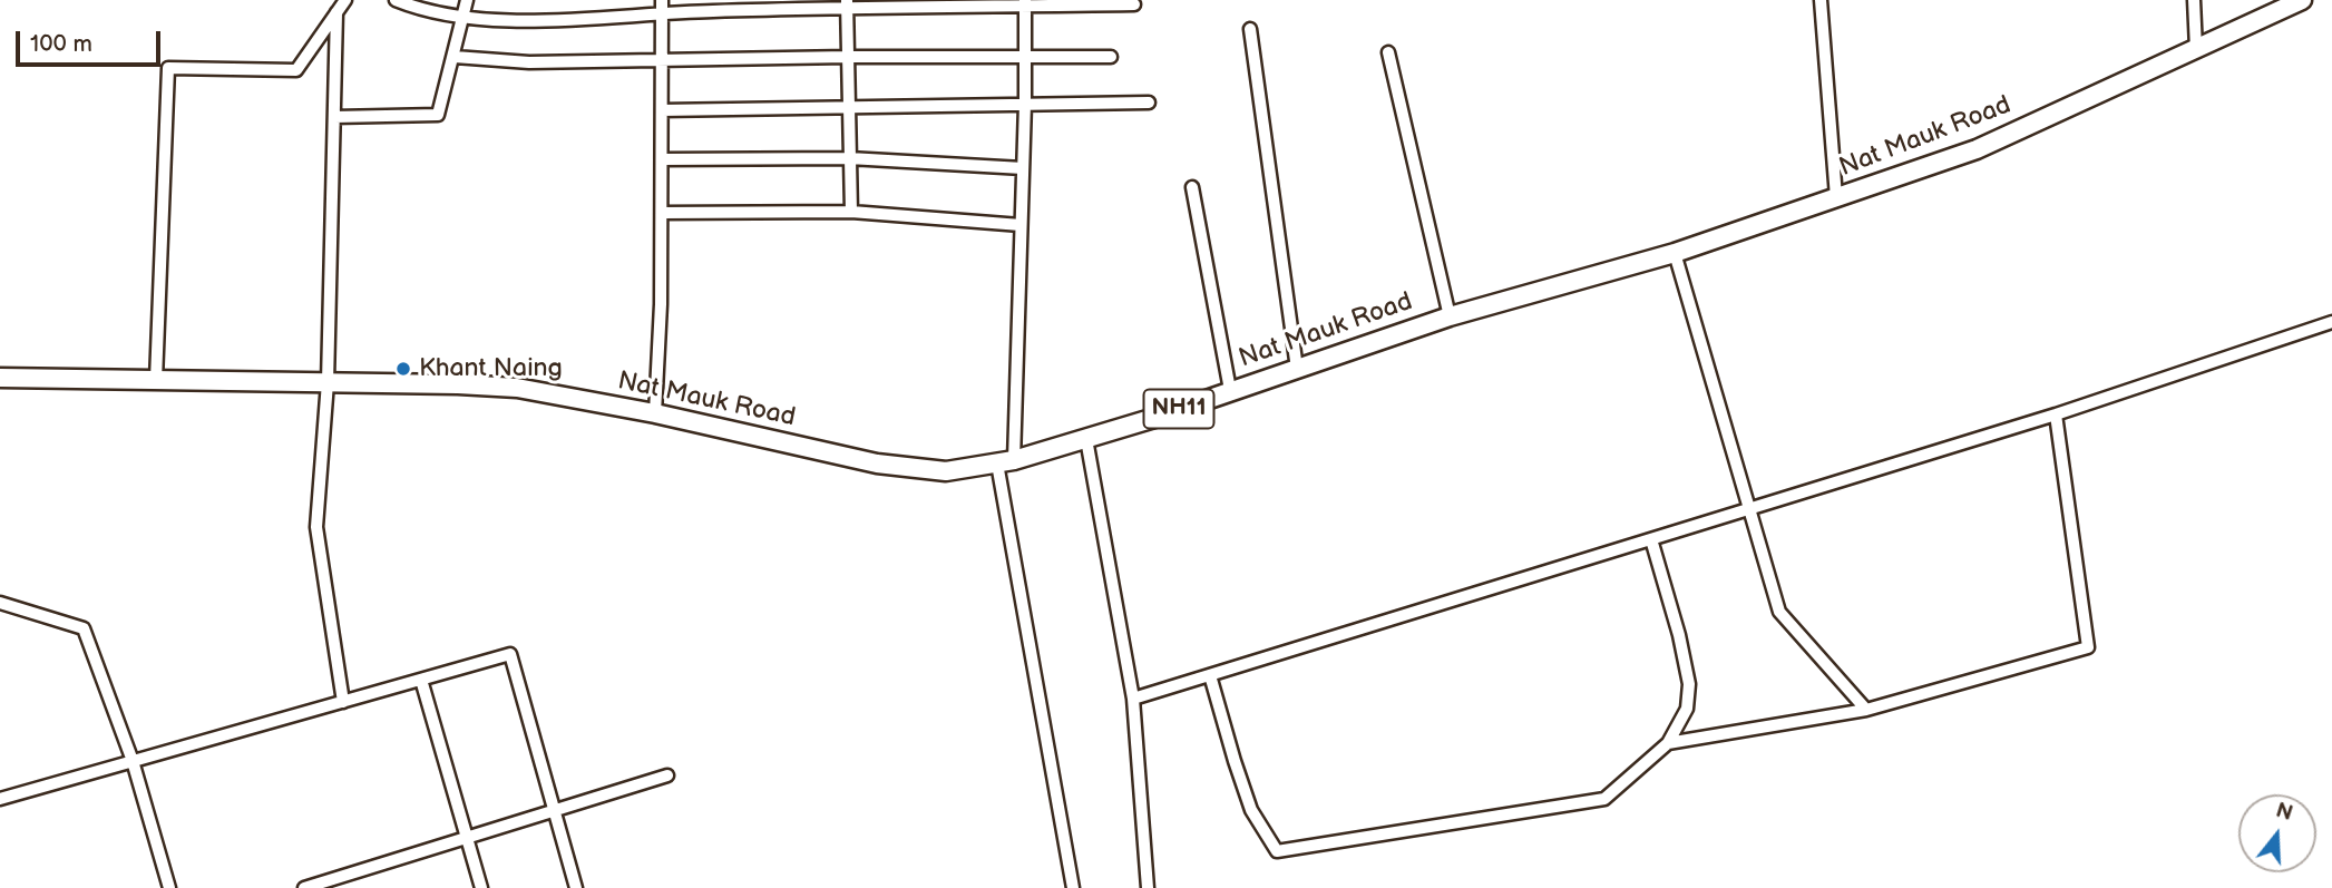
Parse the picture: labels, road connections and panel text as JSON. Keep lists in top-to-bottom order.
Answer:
{
  "streets": {
    "highway": ["Nat Mauk Road", "NH11"]
  },
  "places": ["Khant Naing"],
  "scale_bar": "100 m",
  "north": "top"
}
